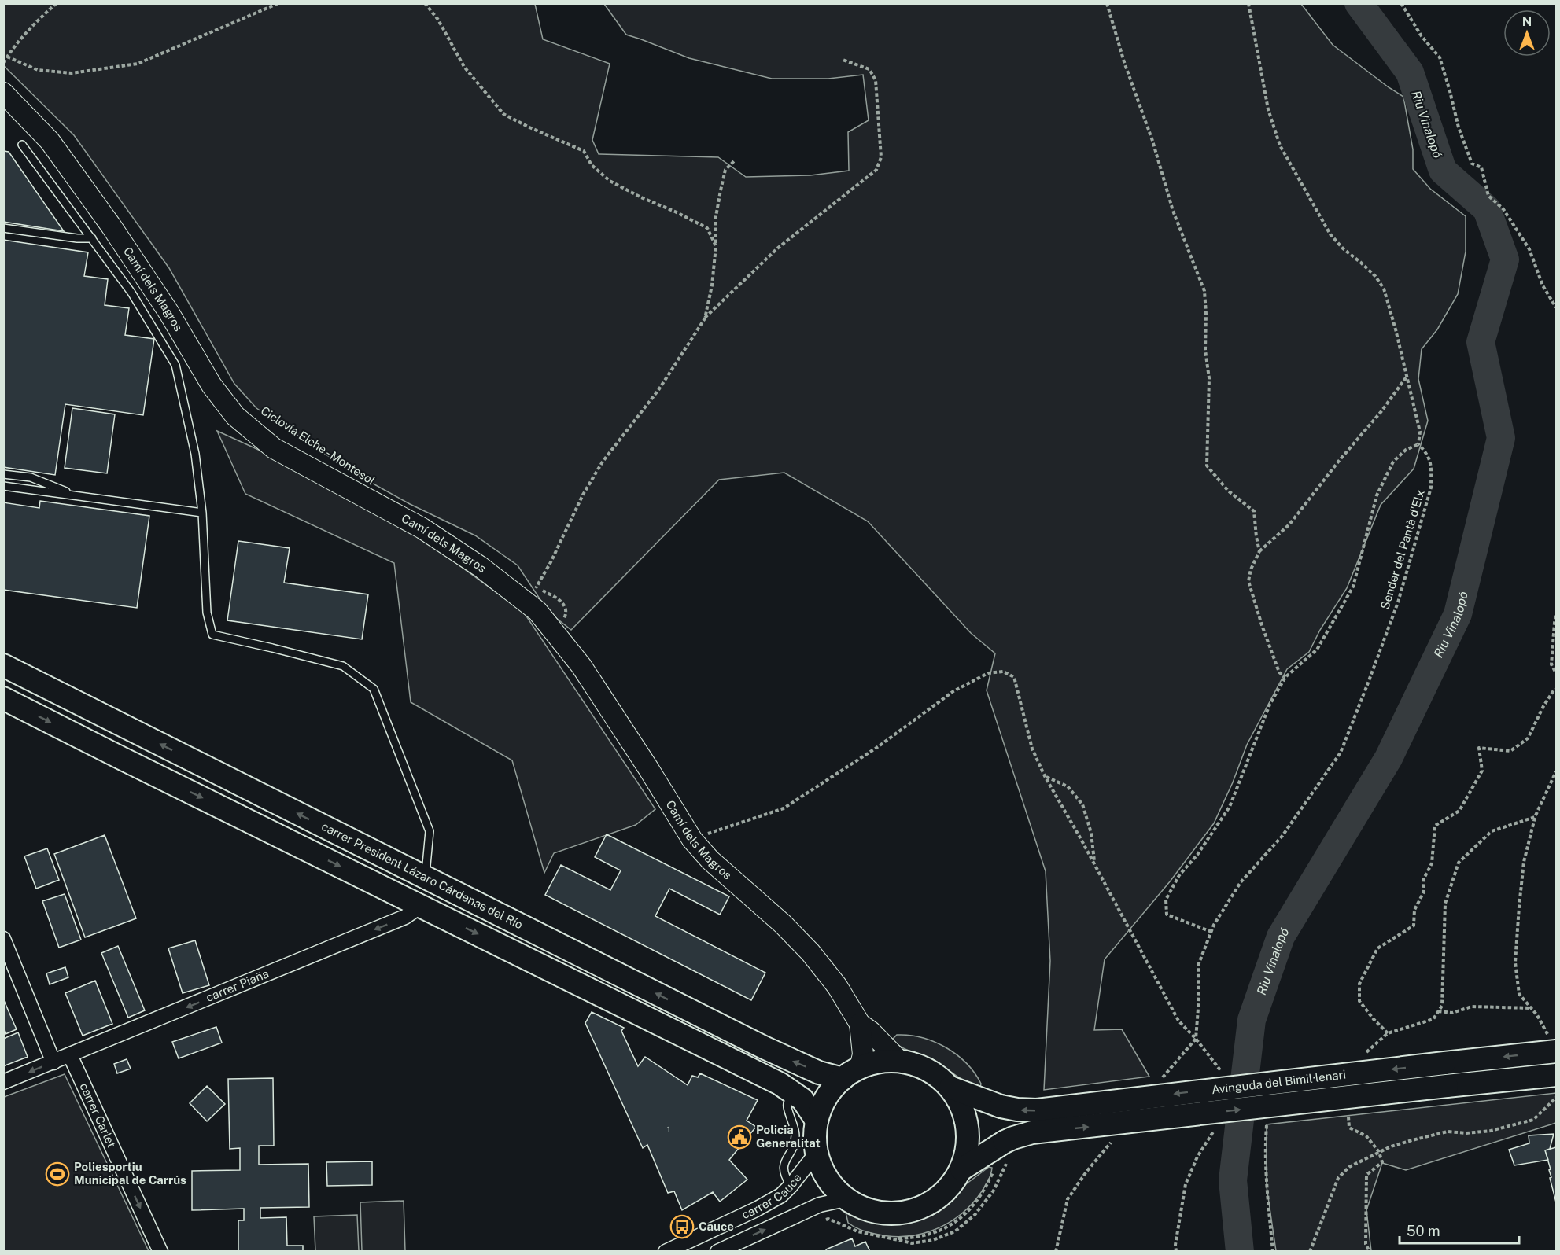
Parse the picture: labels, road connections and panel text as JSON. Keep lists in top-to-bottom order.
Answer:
{
  "streets": {
    "main road": ["carrer President Lázaro Cárdenas del Río", "Avinguda del Bimil·lenari"],
    "street": [
      "Camí dels Magros",
      "carrer Piaña",
      "carrer Carlet",
      "carrer Cauce"
    ],
    "path": ["Sender del Pantà d'Elx"]
  },
  "crossings": [
    ["Camí dels Magros", "carrer President Lázaro Cárdenas del Río"],
    ["Camí dels Magros", "Avinguda del Bimil·lenari"],
    ["Camí dels Magros", "carrer Cauce"],
    ["carrer President Lázaro Cárdenas del Río", "Avinguda del Bimil·lenari"],
    ["carrer President Lázaro Cárdenas del Río", "carrer Cauce"],
    ["carrer Piaña", "carrer Carlet"],
    ["Avinguda del Bimil·lenari", "carrer Cauce"]
  ],
  "one_way": ["carrer Piaña", "carrer Carlet"],
  "water": ["Riu Vinalopó"],
  "places": {
    "public building": ["Policia Generalitat"],
    "sports": ["Poliesportiu Municipal de Carrús"],
    "bus stop": ["Cauce"]
  },
  "house_numbers": ["1"],
  "scale_bar": "50 m",
  "north": "top"
}
